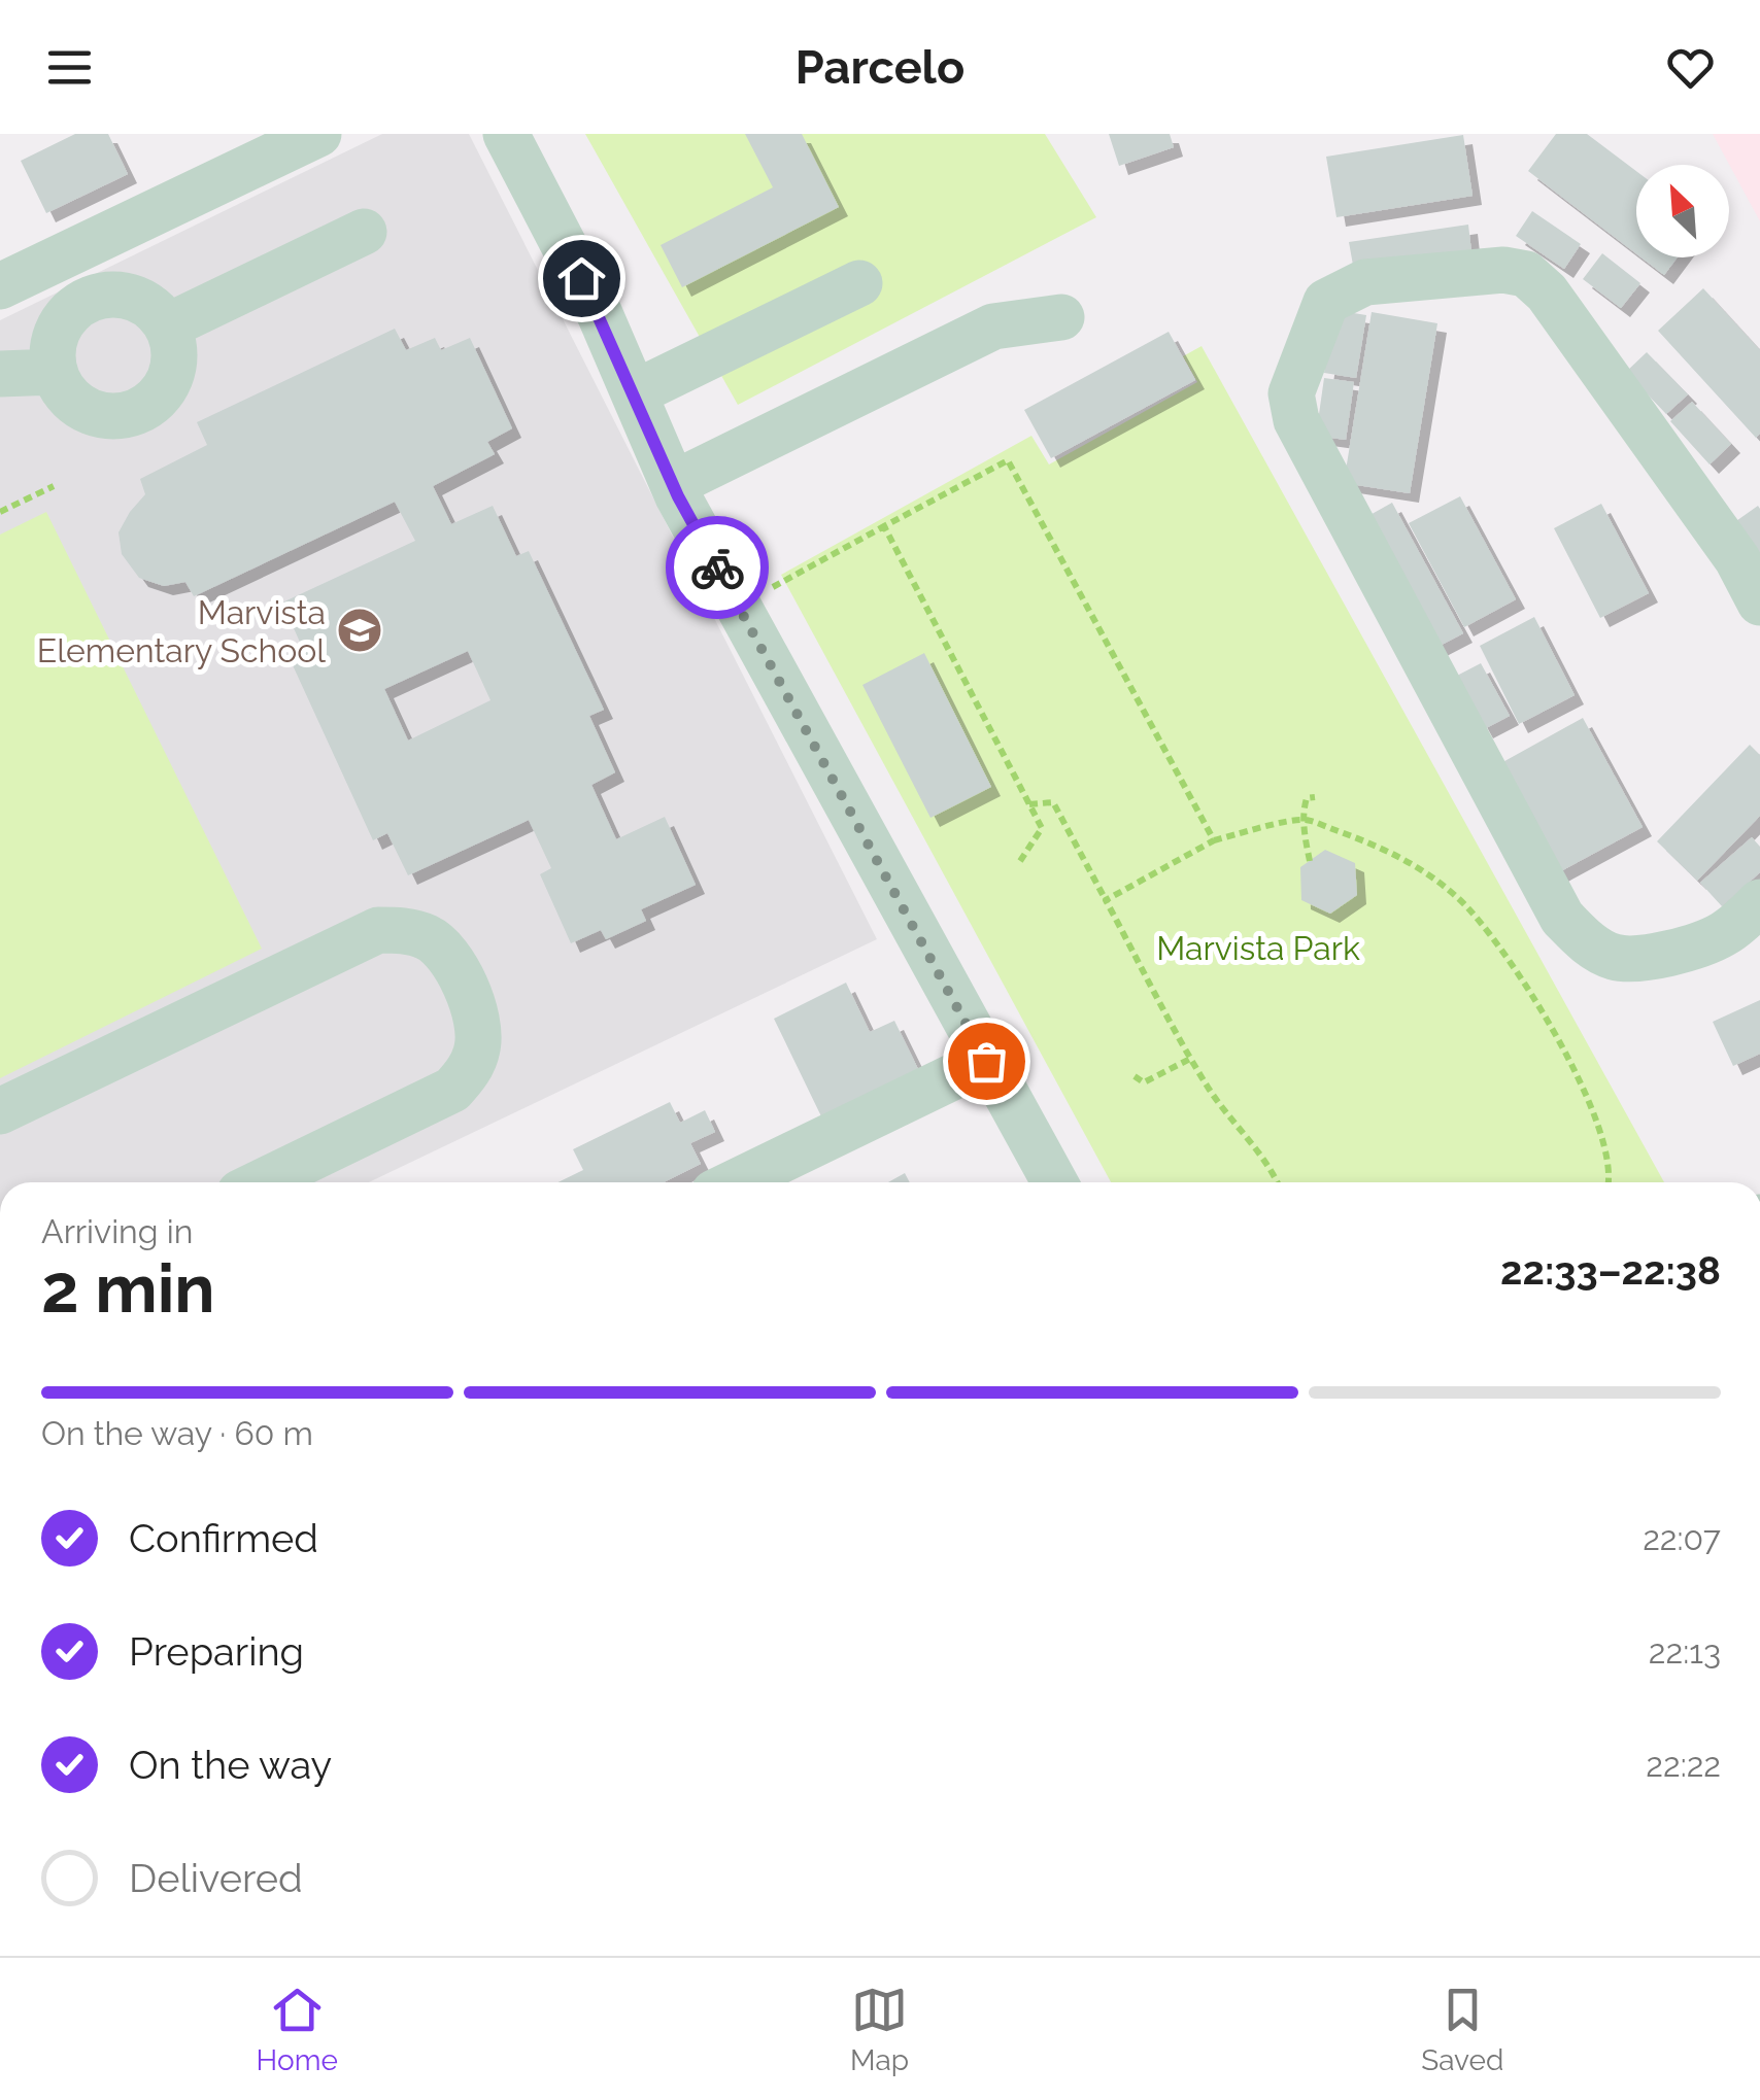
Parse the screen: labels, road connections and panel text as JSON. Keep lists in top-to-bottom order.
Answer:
{
  "parks": ["Marvista Park"],
  "places": {
    "school or university": ["Marvista Elementary School"]
  },
  "north": "top left",
  "page": {
    "header": "Parcelo",
    "heading": ["2 min", "Arriving in", "22:33–22:38"],
    "bar": "On the way · 60 m",
    "list": [
      ["Confirmed", "22:07"],
      ["Preparing", "22:13"],
      ["On the way", "22:22"],
      "Delivered"
    ],
    "tabs": ["Home", "Map", "Saved"]
  }
}
